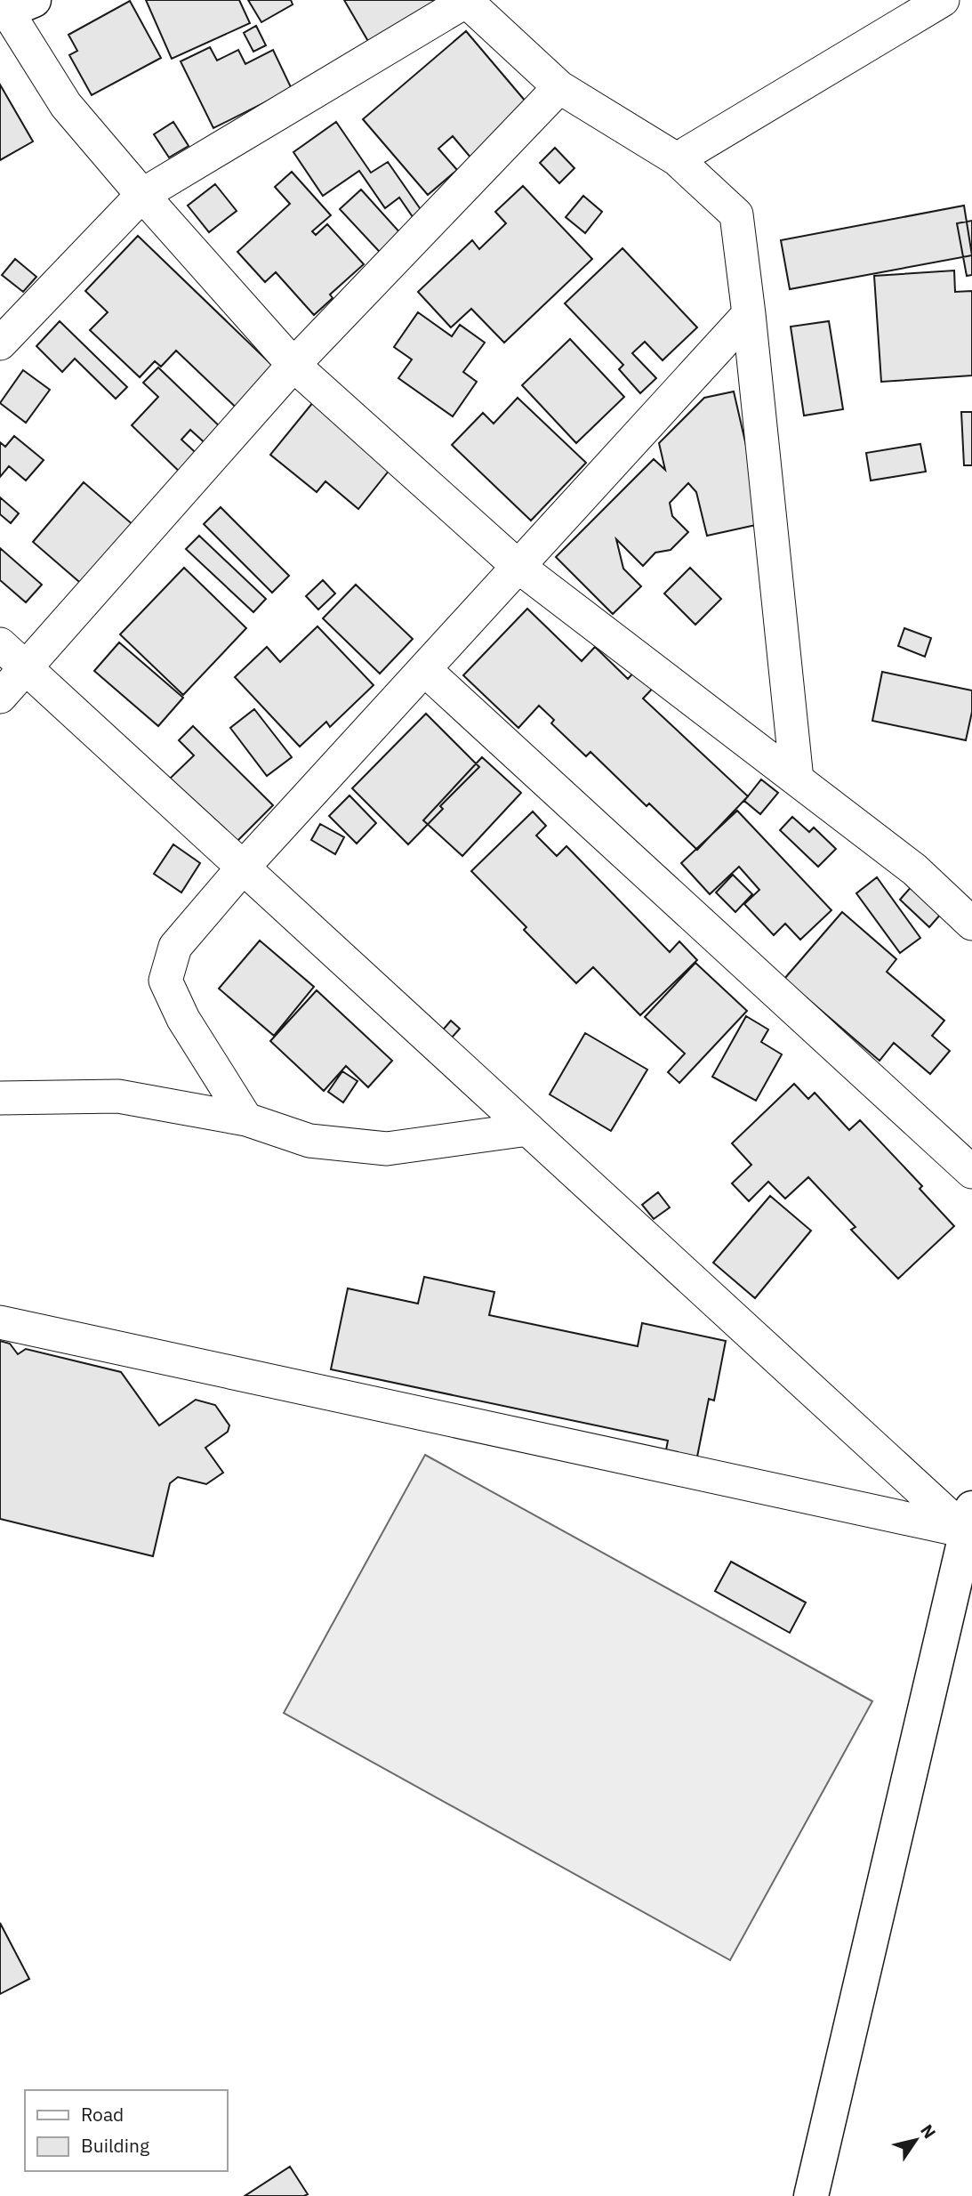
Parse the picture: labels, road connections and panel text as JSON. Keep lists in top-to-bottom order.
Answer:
{
  "legend": ["Road", "Building"],
  "north": "top right"
}
